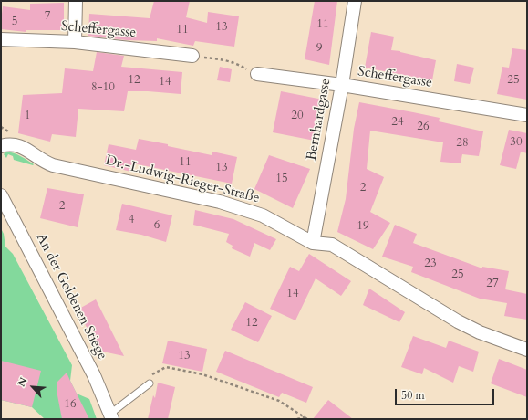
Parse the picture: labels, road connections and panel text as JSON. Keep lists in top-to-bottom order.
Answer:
{
  "streets": {
    "street": [
      "Scheffergasse",
      "Bernhardgasse",
      "Dr.-Ludwig-Rieger-Straße",
      "An der Goldenen Stiege"
    ]
  },
  "crossings": [
    ["Scheffergasse", "Bernhardgasse"],
    ["Bernhardgasse", "Dr.-Ludwig-Rieger-Straße"]
  ],
  "house_numbers": [
    "7",
    "5",
    "11",
    "13",
    "11",
    "9",
    "12",
    "25",
    "14",
    "8-10",
    "1",
    "20",
    "24",
    "26",
    "30",
    "28",
    "11",
    "13",
    "15",
    "2",
    "2",
    "4",
    "6",
    "19",
    "23",
    "25",
    "27",
    "14",
    "12",
    "13",
    "16"
  ],
  "scale_bar": "50 m",
  "north": "top left"
}
